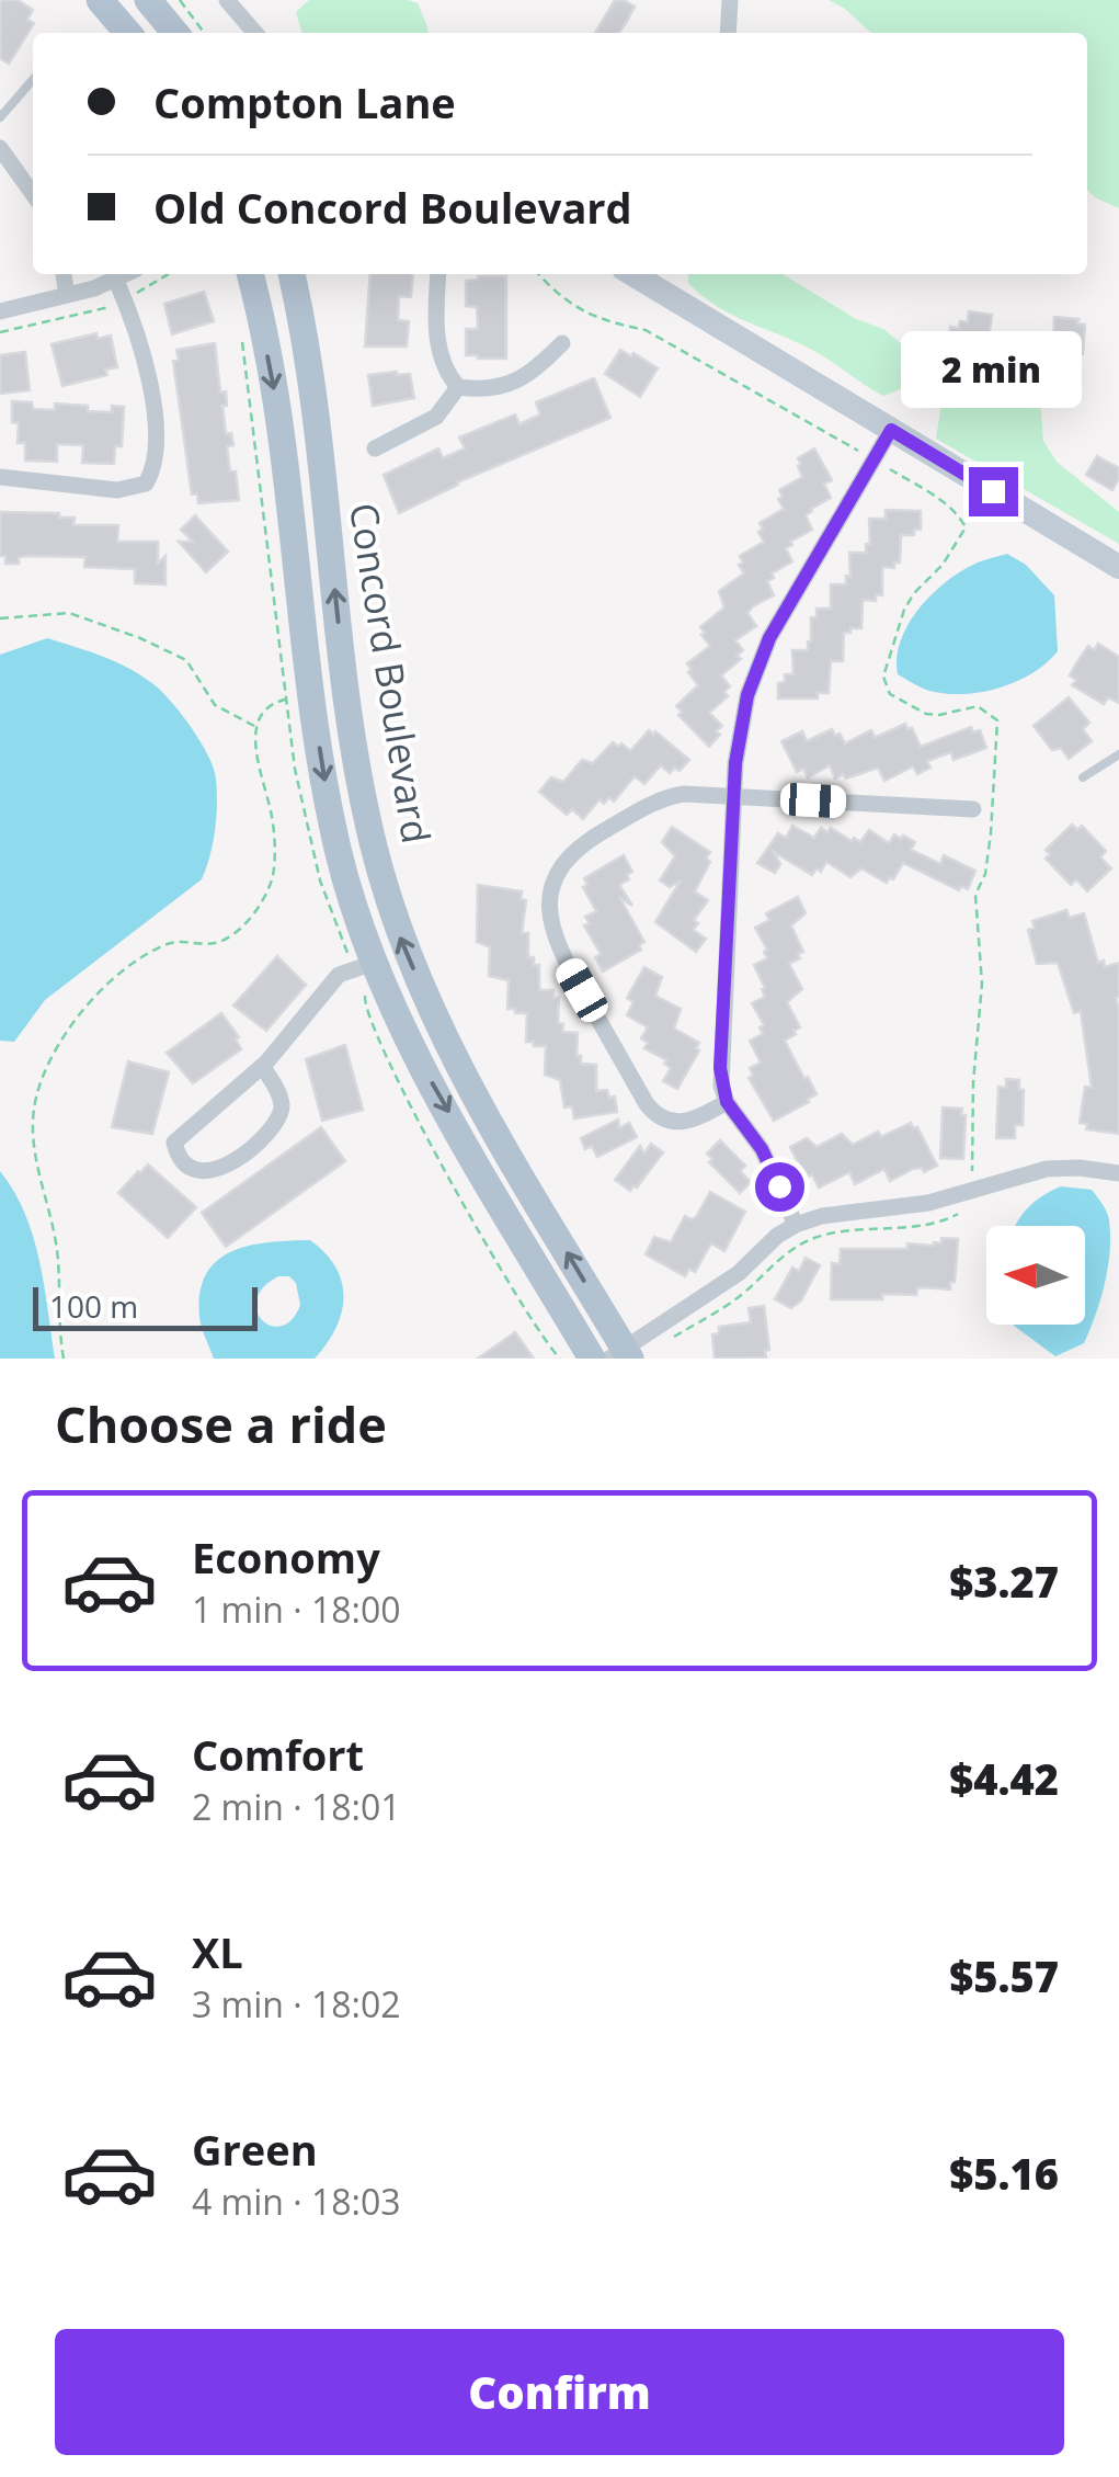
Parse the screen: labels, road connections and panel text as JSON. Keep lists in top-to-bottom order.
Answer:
{
  "streets": {
    "main road": ["Concord Boulevard"]
  },
  "scale_bar": "100 m",
  "north": "left",
  "page": {
    "banner": ["Compton Lane", "Old Concord Boulevard"],
    "bubble": "2 min",
    "scale": "100 m",
    "heading": "Choose a ride",
    "list": [
      {
        "name": "Economy",
        "note": "1 min · 18:00",
        "value": "$3.27"
      },
      {
        "name": "Comfort",
        "note": "2 min · 18:01",
        "value": "$4.42"
      },
      {
        "name": "XL",
        "note": "3 min · 18:02",
        "value": "$5.57"
      },
      {
        "name": "Green",
        "note": "4 min · 18:03",
        "value": "$5.16"
      }
    ],
    "buttons": "Confirm"
  }
}
